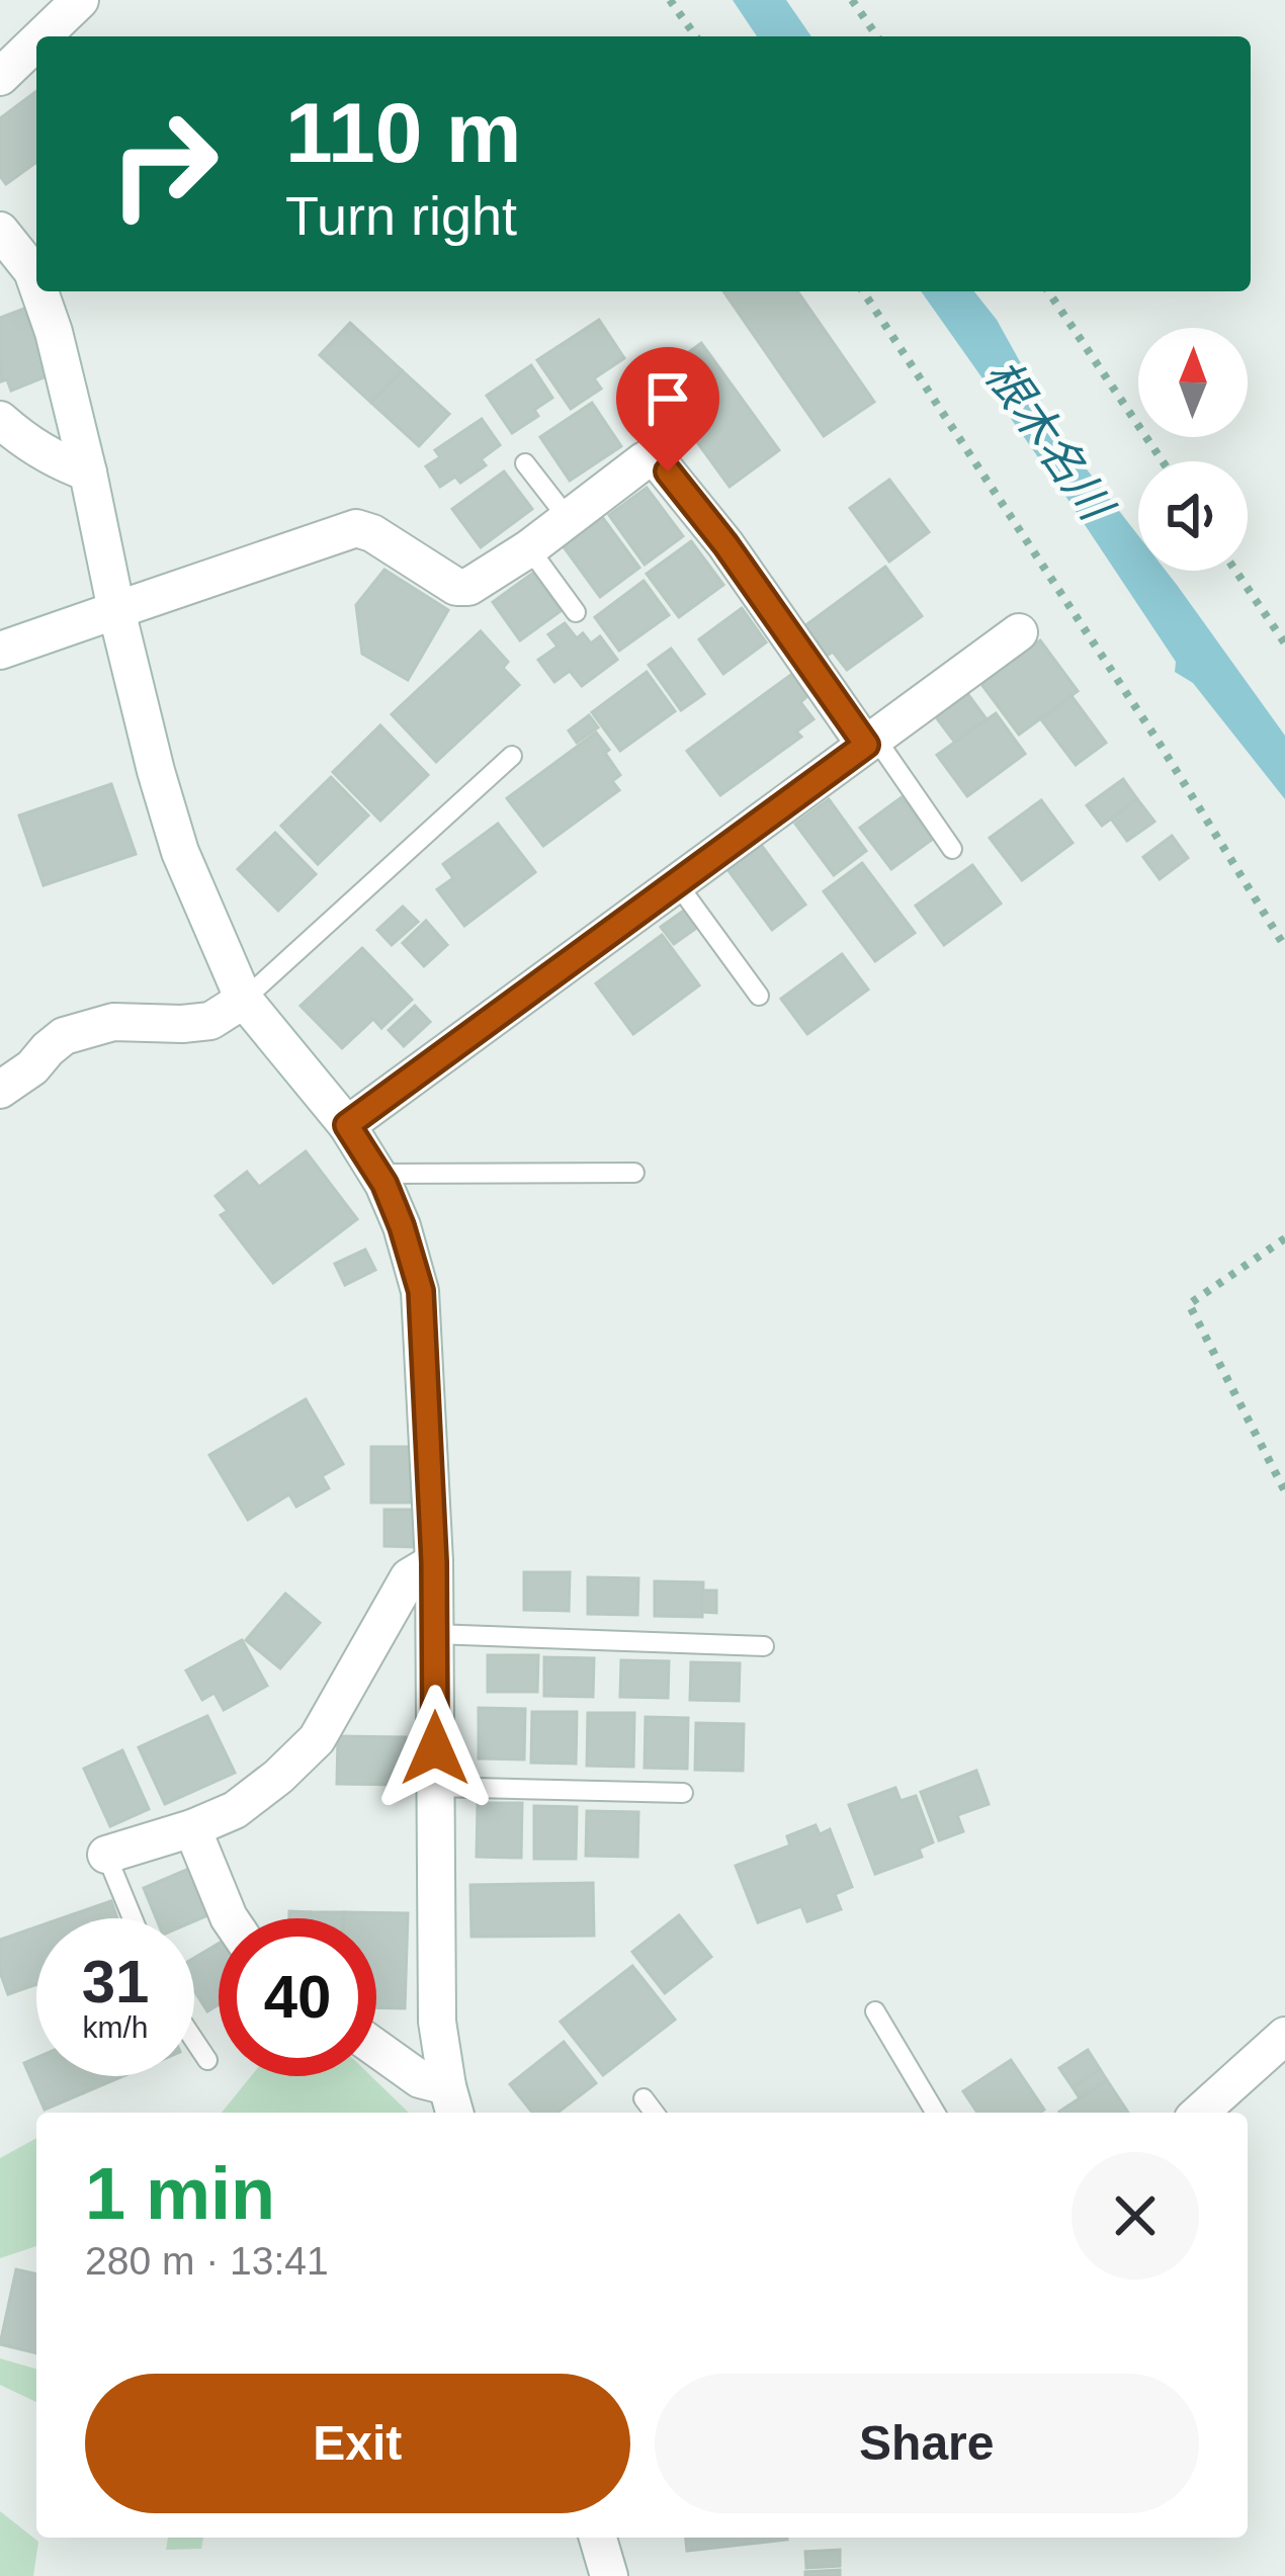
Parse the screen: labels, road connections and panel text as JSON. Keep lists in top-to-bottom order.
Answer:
{
  "water": ["根木名川"],
  "north": "top",
  "page": {
    "turn": ["110 m", "Turn right"],
    "speed": "31 km/h",
    "limit": "40",
    "heading": ["1 min", "280 m · 13:41"],
    "buttons": ["Exit", "Share"]
  }
}
